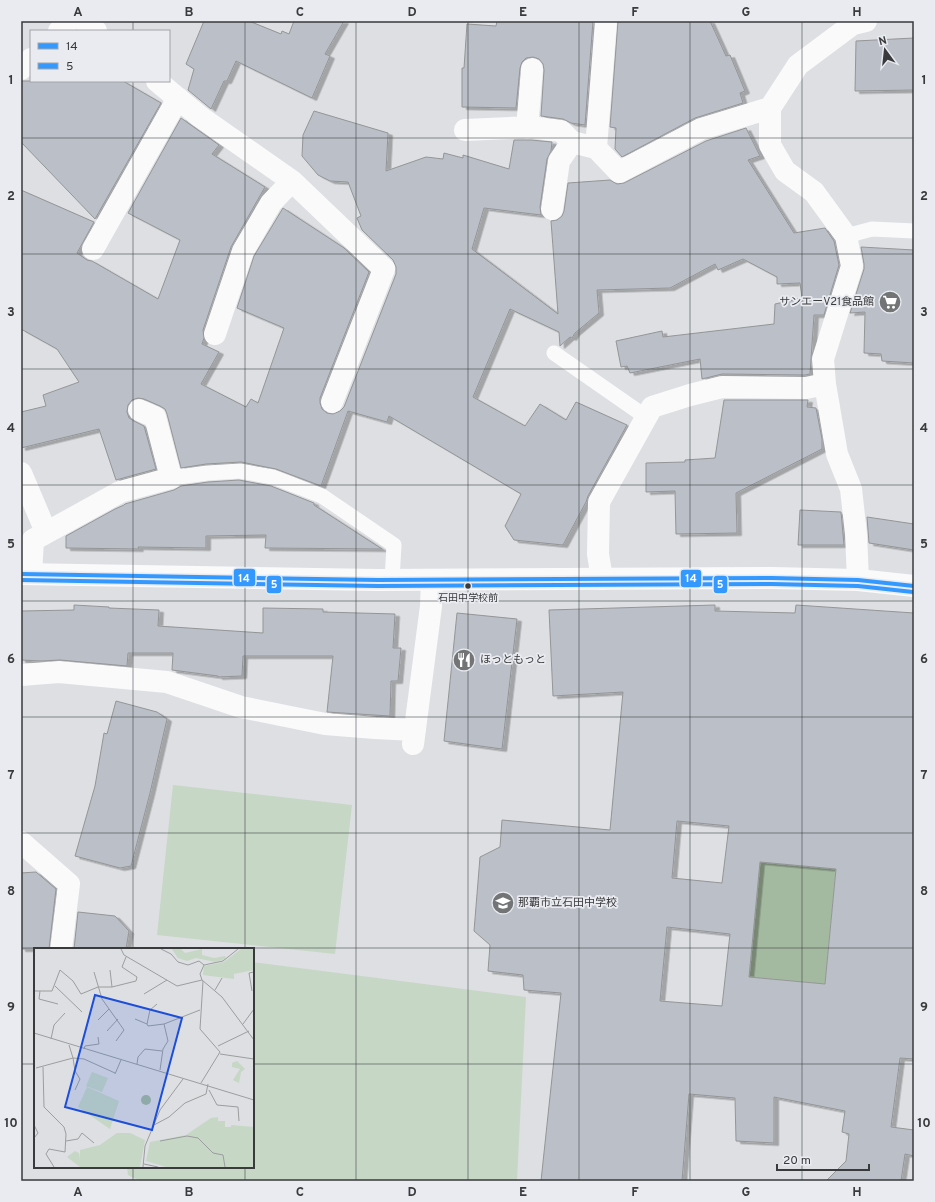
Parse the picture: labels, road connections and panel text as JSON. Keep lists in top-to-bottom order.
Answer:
{
  "places": {
    "supermarket": ["サンエーV21食品館"],
    "other": ["石田中学校前"],
    "restaurant": ["ほっともっと"],
    "school or university": ["那覇市立石田中学校"]
  },
  "lines": ["transit line 14", "transit line 5"],
  "legend": ["14", "5"],
  "scale_bar": "20 m",
  "north": "top",
  "grid": {
    "columns": [
      "A",
      "B",
      "C",
      "D",
      "E",
      "F",
      "G",
      "H"
    ],
    "rows": [
      "1",
      "2",
      "3",
      "4",
      "5",
      "6",
      "7",
      "8",
      "9",
      "10"
    ]
  }
}
